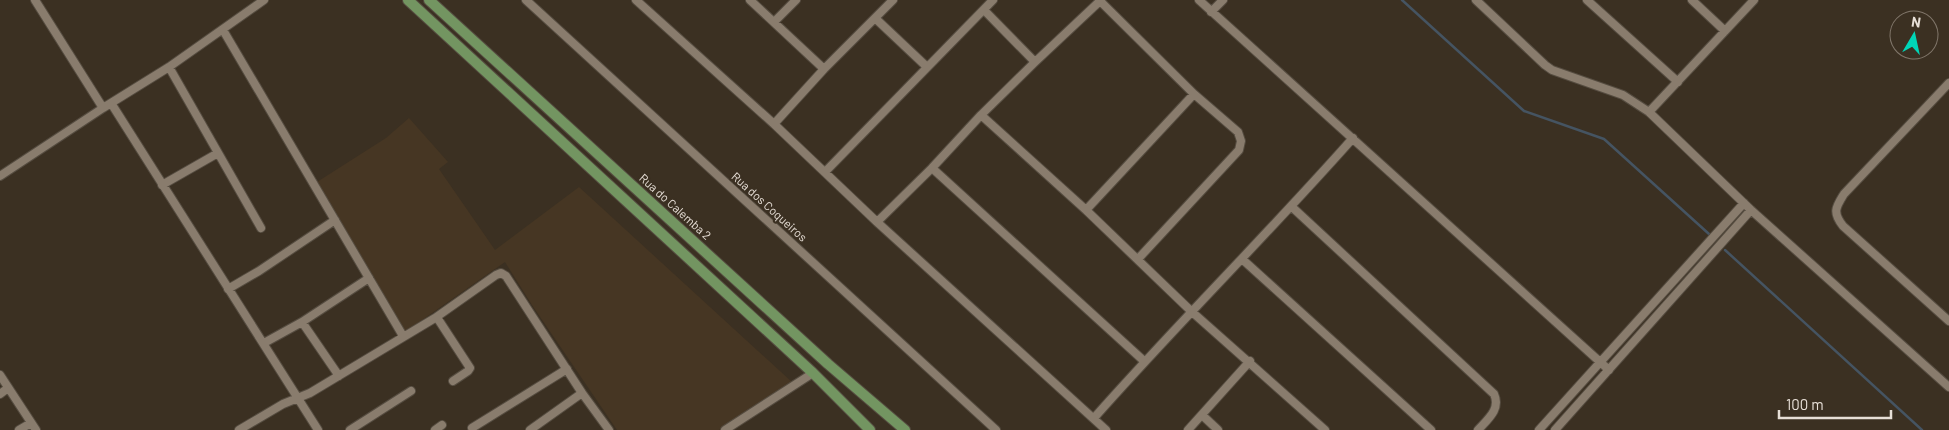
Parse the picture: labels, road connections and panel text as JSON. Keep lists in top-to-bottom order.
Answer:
{
  "streets": {
    "main road": ["Rua do Calemba 2"],
    "street": ["Rua dos Coqueiros"]
  },
  "scale_bar": "100 m",
  "north": "top"
}
